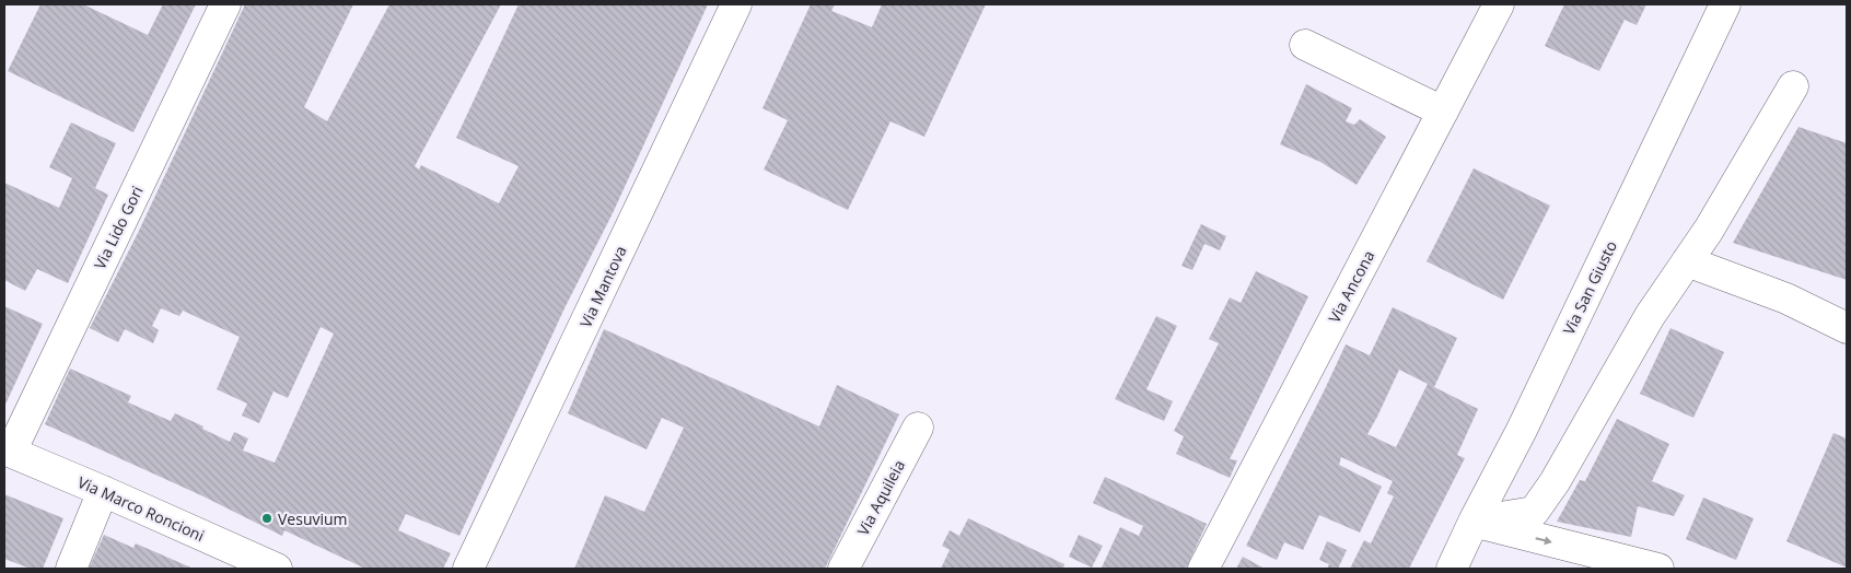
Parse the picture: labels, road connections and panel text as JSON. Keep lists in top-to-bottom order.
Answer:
{
  "streets": {
    "street": [
      "Via Lido Gori",
      "Via Mantova",
      "Via Ancona",
      "Via San Giusto",
      "Via Aquileia",
      "Via Marco Roncioni"
    ]
  },
  "crossings": [
    ["Via Lido Gori", "Via Marco Roncioni"]
  ],
  "places": ["Vesuvium"]
}
